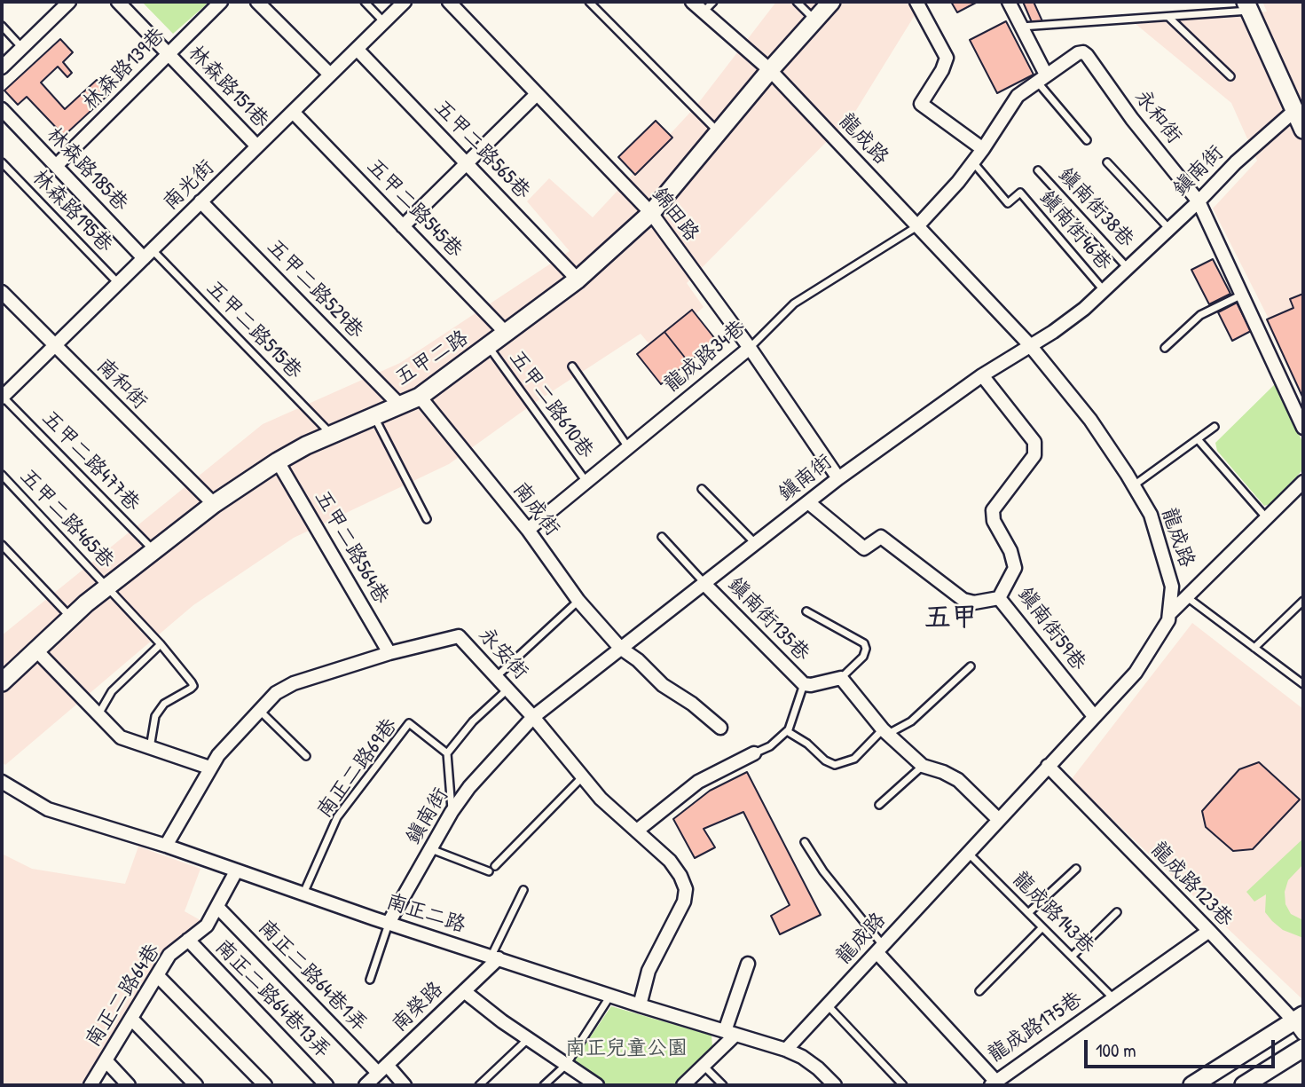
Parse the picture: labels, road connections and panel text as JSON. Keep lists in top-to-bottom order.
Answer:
{
  "streets": {
    "main road": ["五甲二路"],
    "street": [
      "林森路139巷",
      "林森路151巷",
      "永和街",
      "龍成路",
      "五甲二路565巷",
      "林森路185巷",
      "鎮南街",
      "南光街",
      "五甲二路545巷",
      "錦田路",
      "五甲二路529巷",
      "龍成路34巷",
      "南和街",
      "南成街",
      "五甲二路564巷",
      "鎮南街135巷",
      "鎮南街59巷",
      "永安街",
      "龍成路123巷",
      "南正二路",
      "南正二路64巷1弄",
      "南正二路64巷",
      "南正二路64巷13弄",
      "南榮路",
      "龍成路175巷"
    ],
    "lane": [
      "鎮南街38巷",
      "林森路195巷",
      "鎮南街46巷",
      "五甲二路515巷",
      "五甲二路610巷",
      "五甲二路477巷",
      "五甲二路465巷",
      "南正二路69巷",
      "龍成路143巷"
    ]
  },
  "crossings": [
    ["林森路139巷", "林森路151巷"],
    ["林森路139巷", "林森路185巷"],
    ["林森路151巷", "南光街"],
    ["永和街", "龍成路"],
    ["永和街", "鎮南街"],
    ["永和街", "鎮南街46巷"],
    ["永和街", "龍成路34巷"],
    ["龍成路", "鎮南街"],
    ["龍成路", "龍成路34巷"],
    ["龍成路", "五甲二路"],
    ["龍成路", "鎮南街59巷"],
    ["龍成路", "龍成路123巷"],
    ["龍成路", "龍成路143巷"],
    ["龍成路", "南正二路"],
    ["龍成路", "龍成路175巷"],
    ["五甲二路565巷", "南光街"],
    ["五甲二路565巷", "五甲二路"],
    ["林森路185巷", "南光街"],
    ["林森路185巷", "五甲二路515巷"],
    ["鎮南街", "鎮南街38巷"],
    ["鎮南街", "錦田路"],
    ["鎮南街", "鎮南街46巷"],
    ["鎮南街", "南成街"],
    ["鎮南街", "鎮南街135巷"],
    ["鎮南街", "鎮南街59巷"],
    ["鎮南街", "永安街"],
    ["鎮南街", "南正二路"],
    ["南光街", "五甲二路545巷"],
    ["南光街", "林森路195巷"],
    ["南光街", "五甲二路529巷"],
    ["南光街", "五甲二路515巷"],
    ["南光街", "南和街"],
    ["南光街", "五甲二路477巷"],
    ["五甲二路545巷", "五甲二路"],
    ["錦田路", "龍成路34巷"],
    ["錦田路", "五甲二路"],
    ["五甲二路529巷", "五甲二路"],
    ["五甲二路515巷", "五甲二路"],
    ["龍成路34巷", "五甲二路610巷"],
    ["龍成路34巷", "南成街"],
    ["五甲二路", "南和街"],
    ["五甲二路", "五甲二路610巷"],
    ["五甲二路", "五甲二路477巷"],
    ["五甲二路", "南成街"],
    ["五甲二路", "五甲二路465巷"],
    ["五甲二路", "五甲二路564巷"],
    ["五甲二路564巷", "永安街"],
    ["永安街", "南正二路"],
    ["南正二路69巷", "南正二路"],
    ["龍成路123巷", "龍成路175巷"],
    ["龍成路143巷", "龍成路175巷"],
    ["南正二路", "南正二路64巷"],
    ["南正二路", "南榮路"],
    ["南正二路64巷1弄", "南正二路64巷"],
    ["南正二路64巷1弄", "南榮路"],
    ["南正二路64巷", "南正二路64巷13弄"]
  ],
  "districts": ["五甲"],
  "parks": ["南正兒童公園"],
  "scale_bar": "100 m"
}
